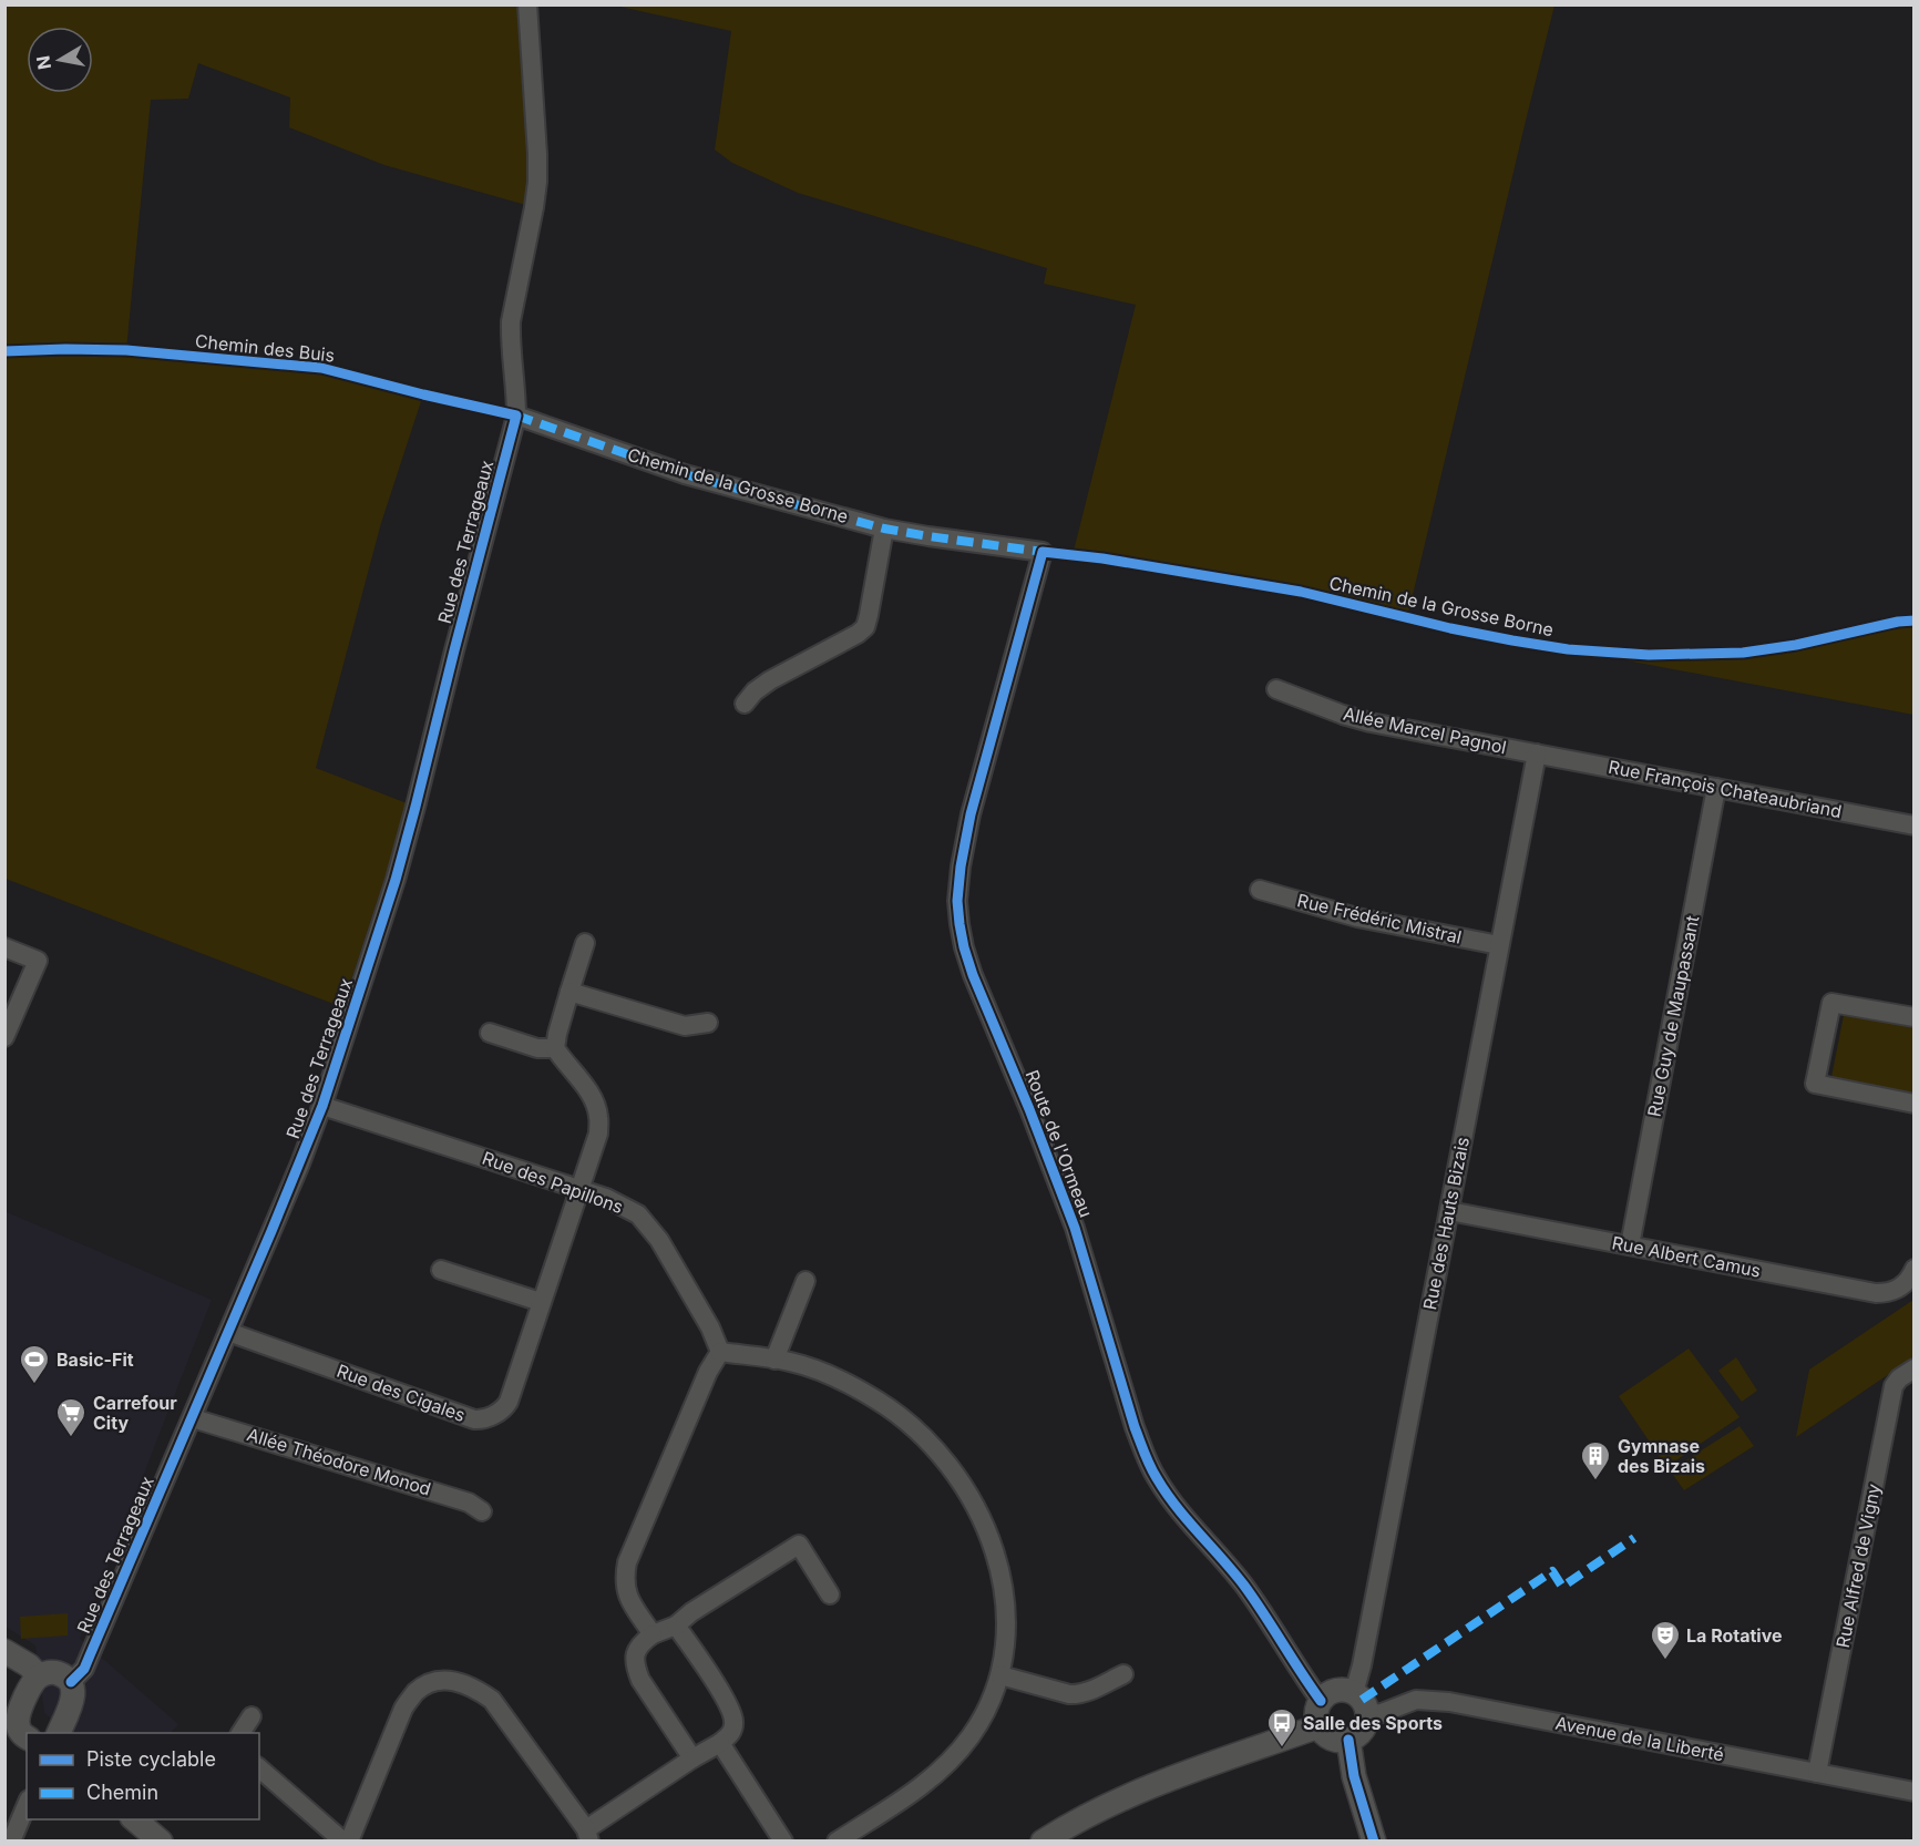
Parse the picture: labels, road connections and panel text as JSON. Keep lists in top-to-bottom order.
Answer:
{
  "streets": {
    "street": [
      "Chemin de la Grosse Borne",
      "Rue des Terrageaux",
      "Allée Marcel Pagnol",
      "Rue François Chateaubriand",
      "Rue Frédéric Mistral",
      "Rue Guy de Maupassant",
      "Route de l'Ormeau",
      "Rue des Papillons",
      "Rue des Hauts Bizais",
      "Rue Albert Camus",
      "Rue des Cigales",
      "Allée Théodore Monod",
      "Rue Alfred de Vigny",
      "Avenue de la Liberté"
    ],
    "cycle path": ["Chemin des Buis"]
  },
  "crossings": [
    ["Chemin de la Grosse Borne", "Rue des Terrageaux"],
    ["Chemin de la Grosse Borne", "Route de l'Ormeau"],
    ["Rue des Terrageaux", "Rue des Papillons"],
    ["Rue des Terrageaux", "Rue des Cigales"],
    ["Rue des Terrageaux", "Allée Théodore Monod"],
    ["Allée Marcel Pagnol", "Rue François Chateaubriand"],
    ["Allée Marcel Pagnol", "Rue des Hauts Bizais"],
    ["Rue François Chateaubriand", "Rue Guy de Maupassant"],
    ["Rue François Chateaubriand", "Rue des Hauts Bizais"],
    ["Rue Frédéric Mistral", "Rue des Hauts Bizais"],
    ["Rue Guy de Maupassant", "Rue Albert Camus"],
    ["Route de l'Ormeau", "Rue des Hauts Bizais"],
    ["Route de l'Ormeau", "Avenue de la Liberté"],
    ["Rue des Papillons", "Rue des Cigales"],
    ["Rue des Hauts Bizais", "Rue Albert Camus"],
    ["Rue des Hauts Bizais", "Avenue de la Liberté"],
    ["Rue Alfred de Vigny", "Avenue de la Liberté"]
  ],
  "places": {
    "sports": ["Basic-Fit"],
    "supermarket": ["Carrefour City"],
    "building": ["Gymnase des Bizais"],
    "theatre": ["La Rotative"],
    "bus stop": ["Salle des Sports"]
  },
  "legend": ["Piste cyclable", "Chemin"],
  "north": "left"
}
